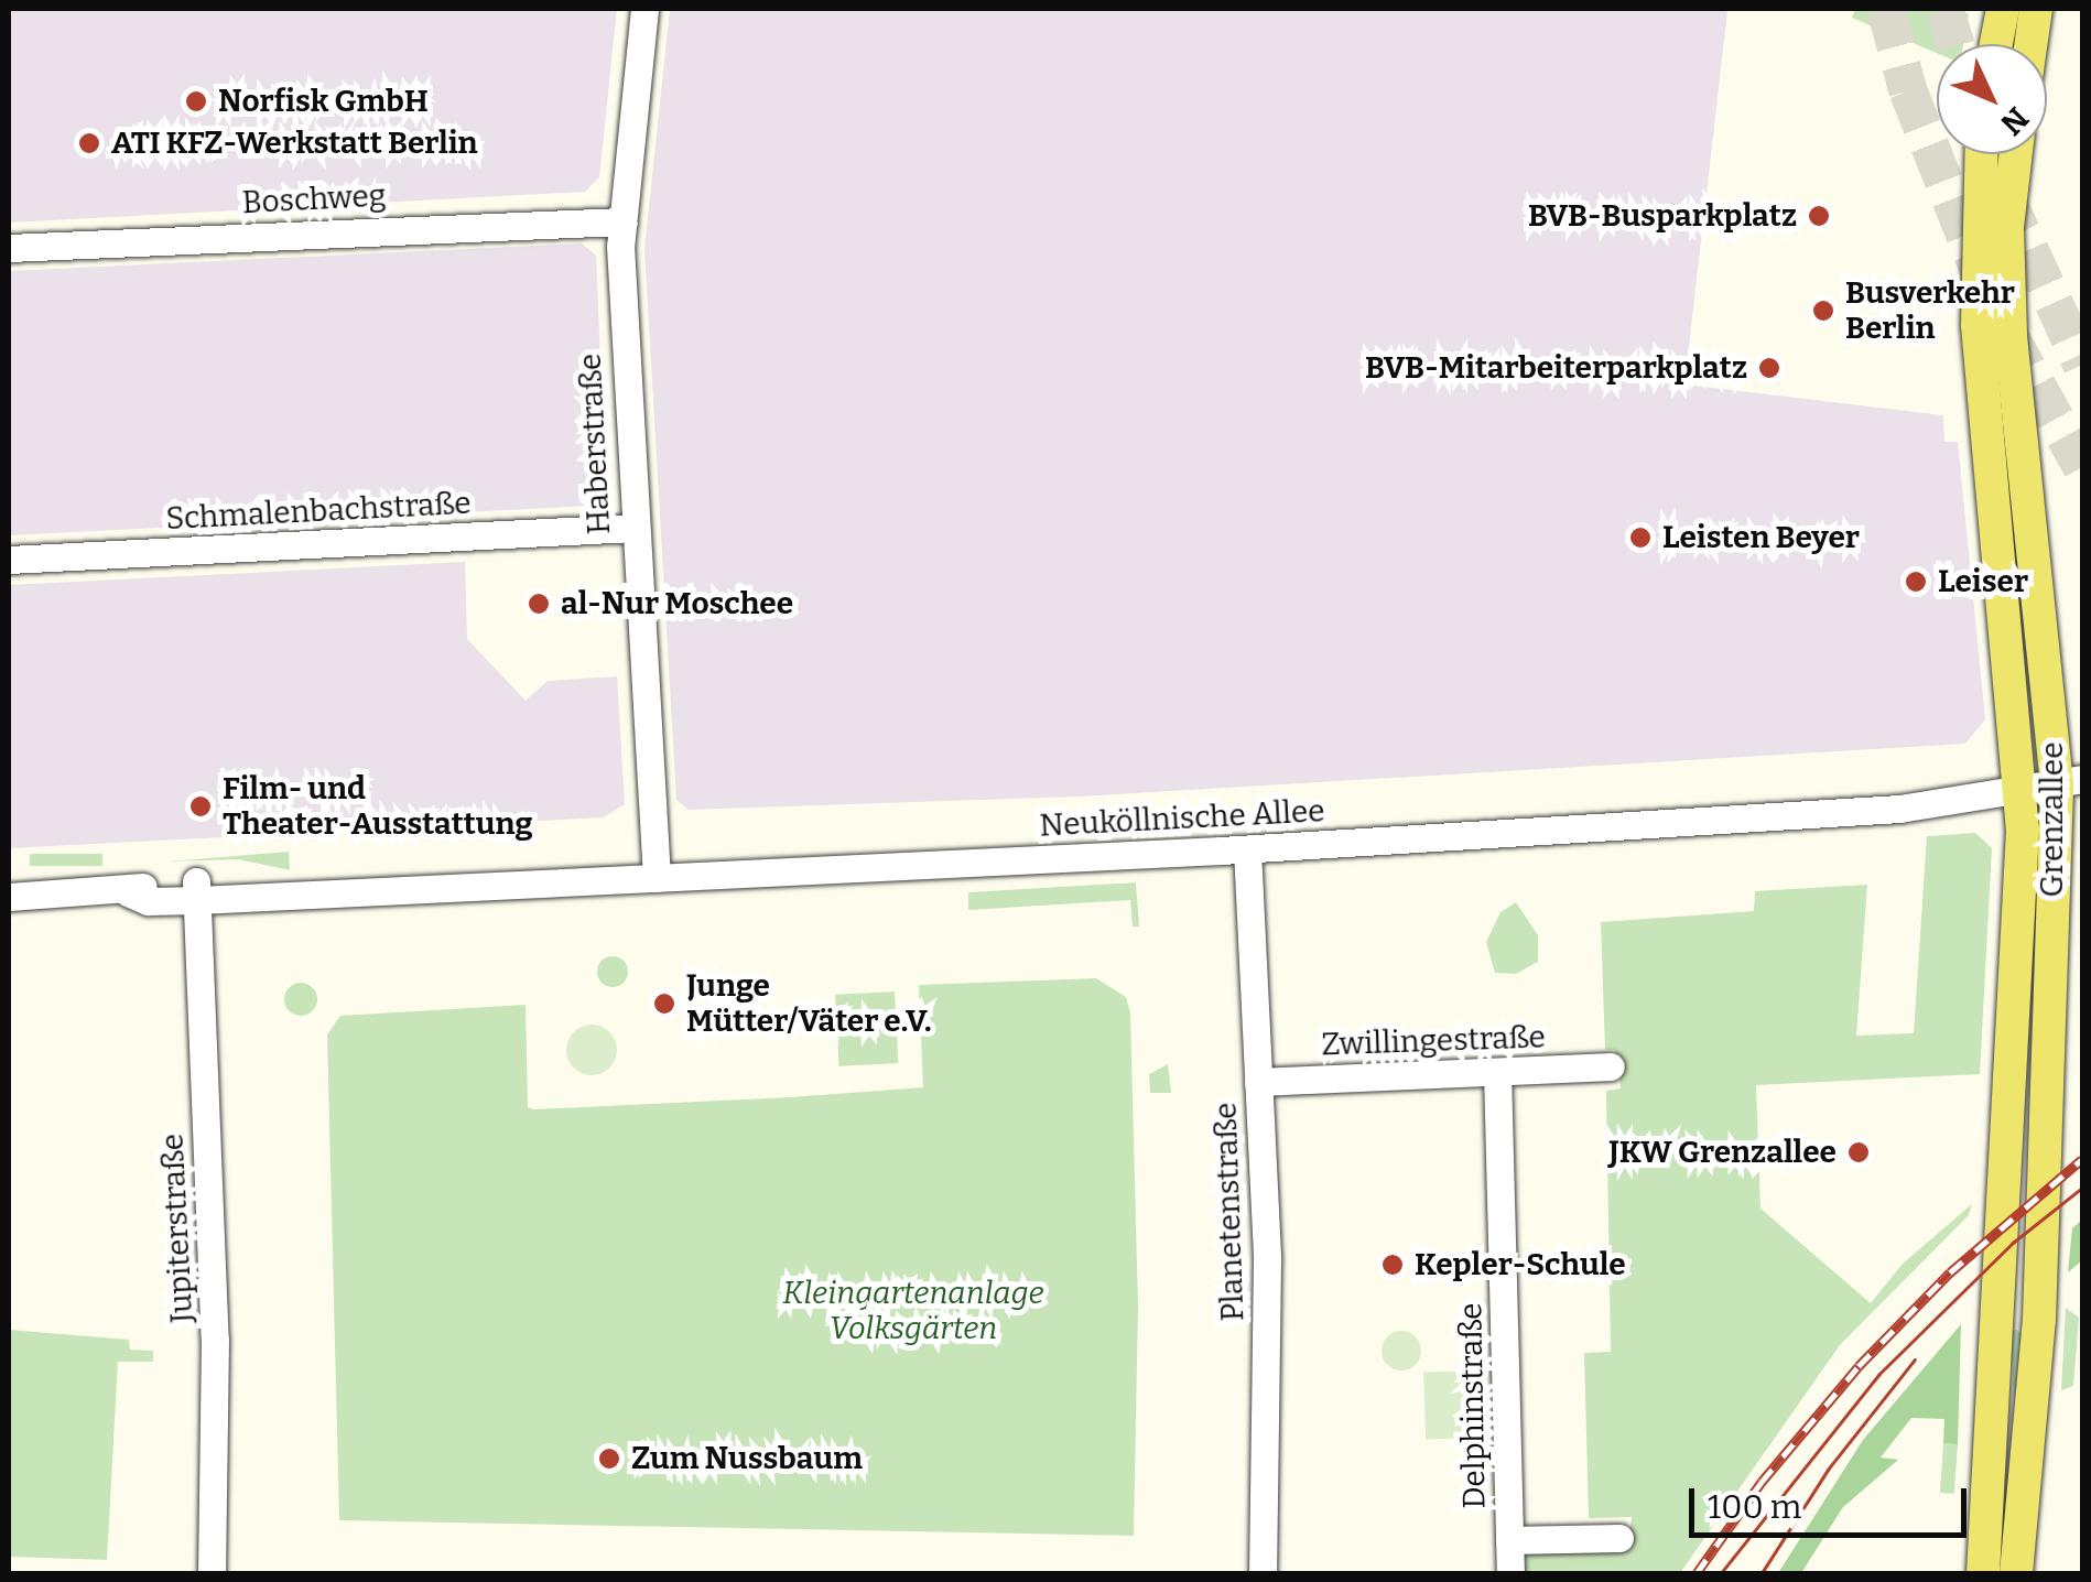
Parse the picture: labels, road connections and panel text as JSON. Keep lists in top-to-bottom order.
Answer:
{
  "streets": {
    "main road": ["Grenzallee"],
    "street": [
      "Boschweg",
      "Haberstraße",
      "Schmalenbachstraße",
      "Neuköllnische Allee",
      "Zwillingestraße",
      "Planetenstraße",
      "Jupiterstraße",
      "Delphinstraße"
    ]
  },
  "crossings": [
    ["Boschweg", "Haberstraße"],
    ["Haberstraße", "Schmalenbachstraße"],
    ["Haberstraße", "Neuköllnische Allee"],
    ["Neuköllnische Allee", "Grenzallee"],
    ["Neuköllnische Allee", "Planetenstraße"],
    ["Neuköllnische Allee", "Jupiterstraße"],
    ["Zwillingestraße", "Planetenstraße"],
    ["Zwillingestraße", "Delphinstraße"]
  ],
  "parks": ["Kleingartenanlage Volksgärten"],
  "places": [
    "Norfisk GmbH",
    "ATI KFZ-Werkstatt Berlin",
    "BVB-Busparkplatz",
    "Busverkehr Berlin",
    "BVB-Mitarbeiterparkplatz",
    "Leisten Beyer",
    "Leiser",
    "al-Nur Moschee",
    "Film- und Theater-Ausstattung",
    "Junge Mütter/Väter e.V.",
    "JKW Grenzallee",
    "Kepler-Schule",
    "Zum Nussbaum"
  ],
  "scale_bar": "100 m",
  "north": "bottom right"
}
